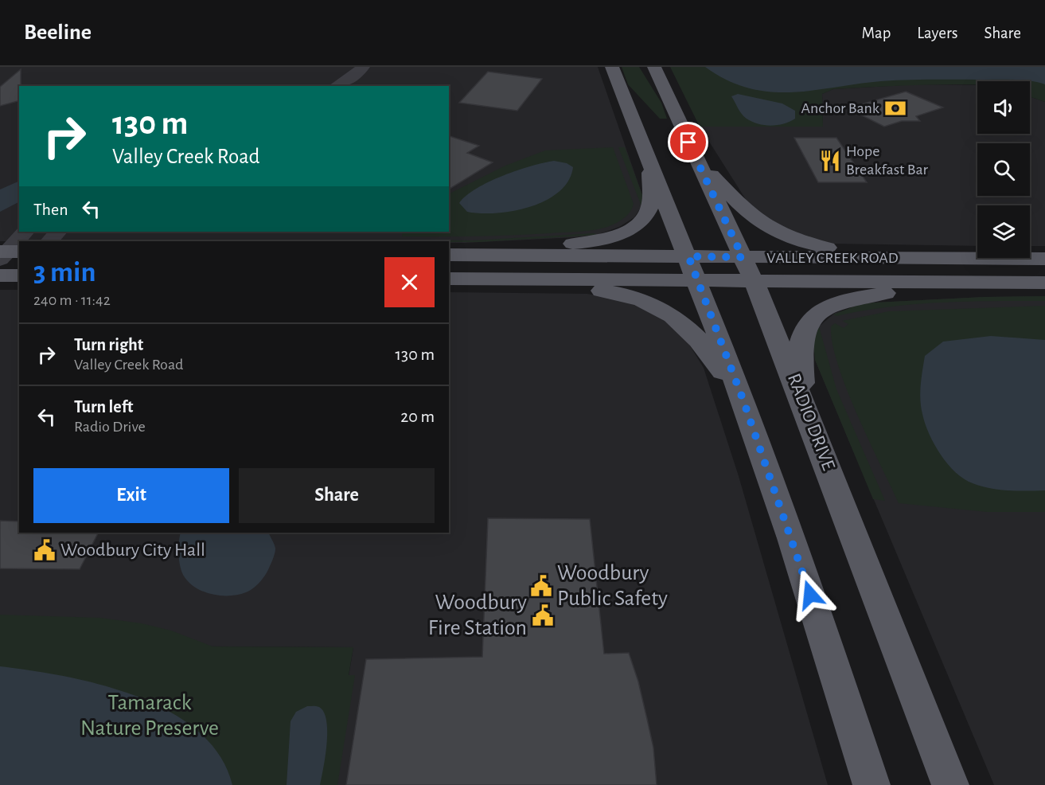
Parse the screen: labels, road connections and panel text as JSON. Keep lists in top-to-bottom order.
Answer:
{
  "streets": {
    "main road": ["VALLEY CREEK ROAD", "RADIO DRIVE"]
  },
  "crossings": [
    ["VALLEY CREEK ROAD", "RADIO DRIVE"]
  ],
  "parks": ["Tamarack Nature Preserve"],
  "places": {
    "bank": ["Anchor Bank"],
    "restaurant": ["Hope Breakfast Bar"],
    "public building": ["Woodbury City Hall", "Woodbury Public Safety", "Woodbury Fire Station"]
  },
  "page": {
    "header": "Beeline",
    "nav": ["Map", "Layers", "Share"],
    "turn": ["130 m", "Valley Creek Road"],
    "then": "Then",
    "heading": ["3 min", "240 m · 11:42"],
    "list": [
      {
        "name": "Turn right",
        "note": "Valley Creek Road",
        "value": "130 m"
      },
      {
        "name": "Turn left",
        "note": "Radio Drive",
        "value": "20 m"
      }
    ],
    "buttons": ["Exit", "Share"]
  }
}
